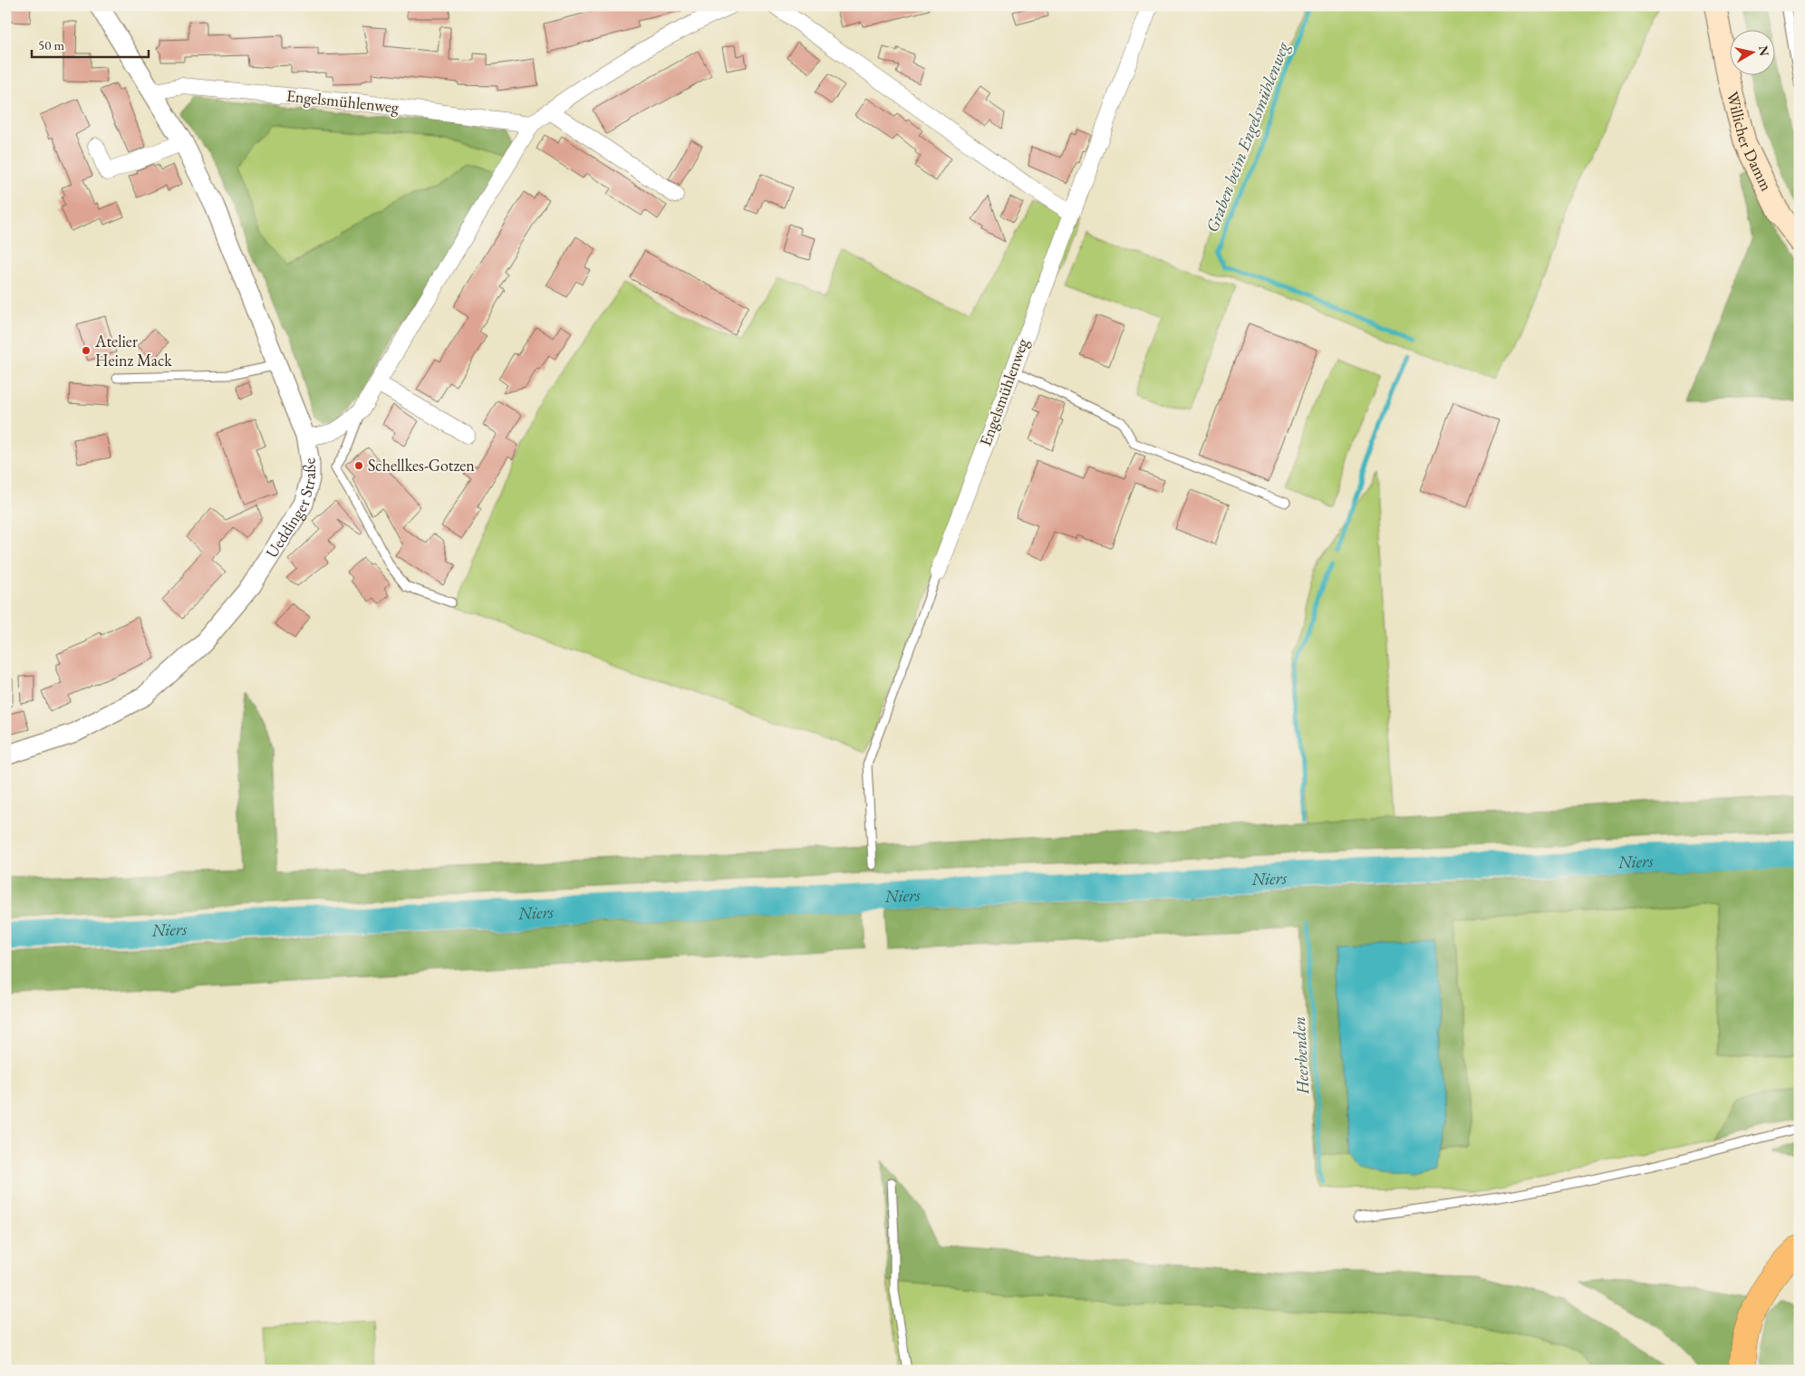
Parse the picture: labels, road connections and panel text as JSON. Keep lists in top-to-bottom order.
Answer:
{
  "streets": {
    "main road": ["Willicher Damm"],
    "street": ["Engelsmühlenweg", "Ueddinger Straße"]
  },
  "crossings": [
    ["Engelsmühlenweg", "Ueddinger Straße"]
  ],
  "water": ["Graben beim Engelsmühlenweg", "Niers", "Heerbenden"],
  "places": ["Atelier Heinz Mack", "Schellkes-Gotzen"],
  "scale_bar": "50 m",
  "north": "right"
}
